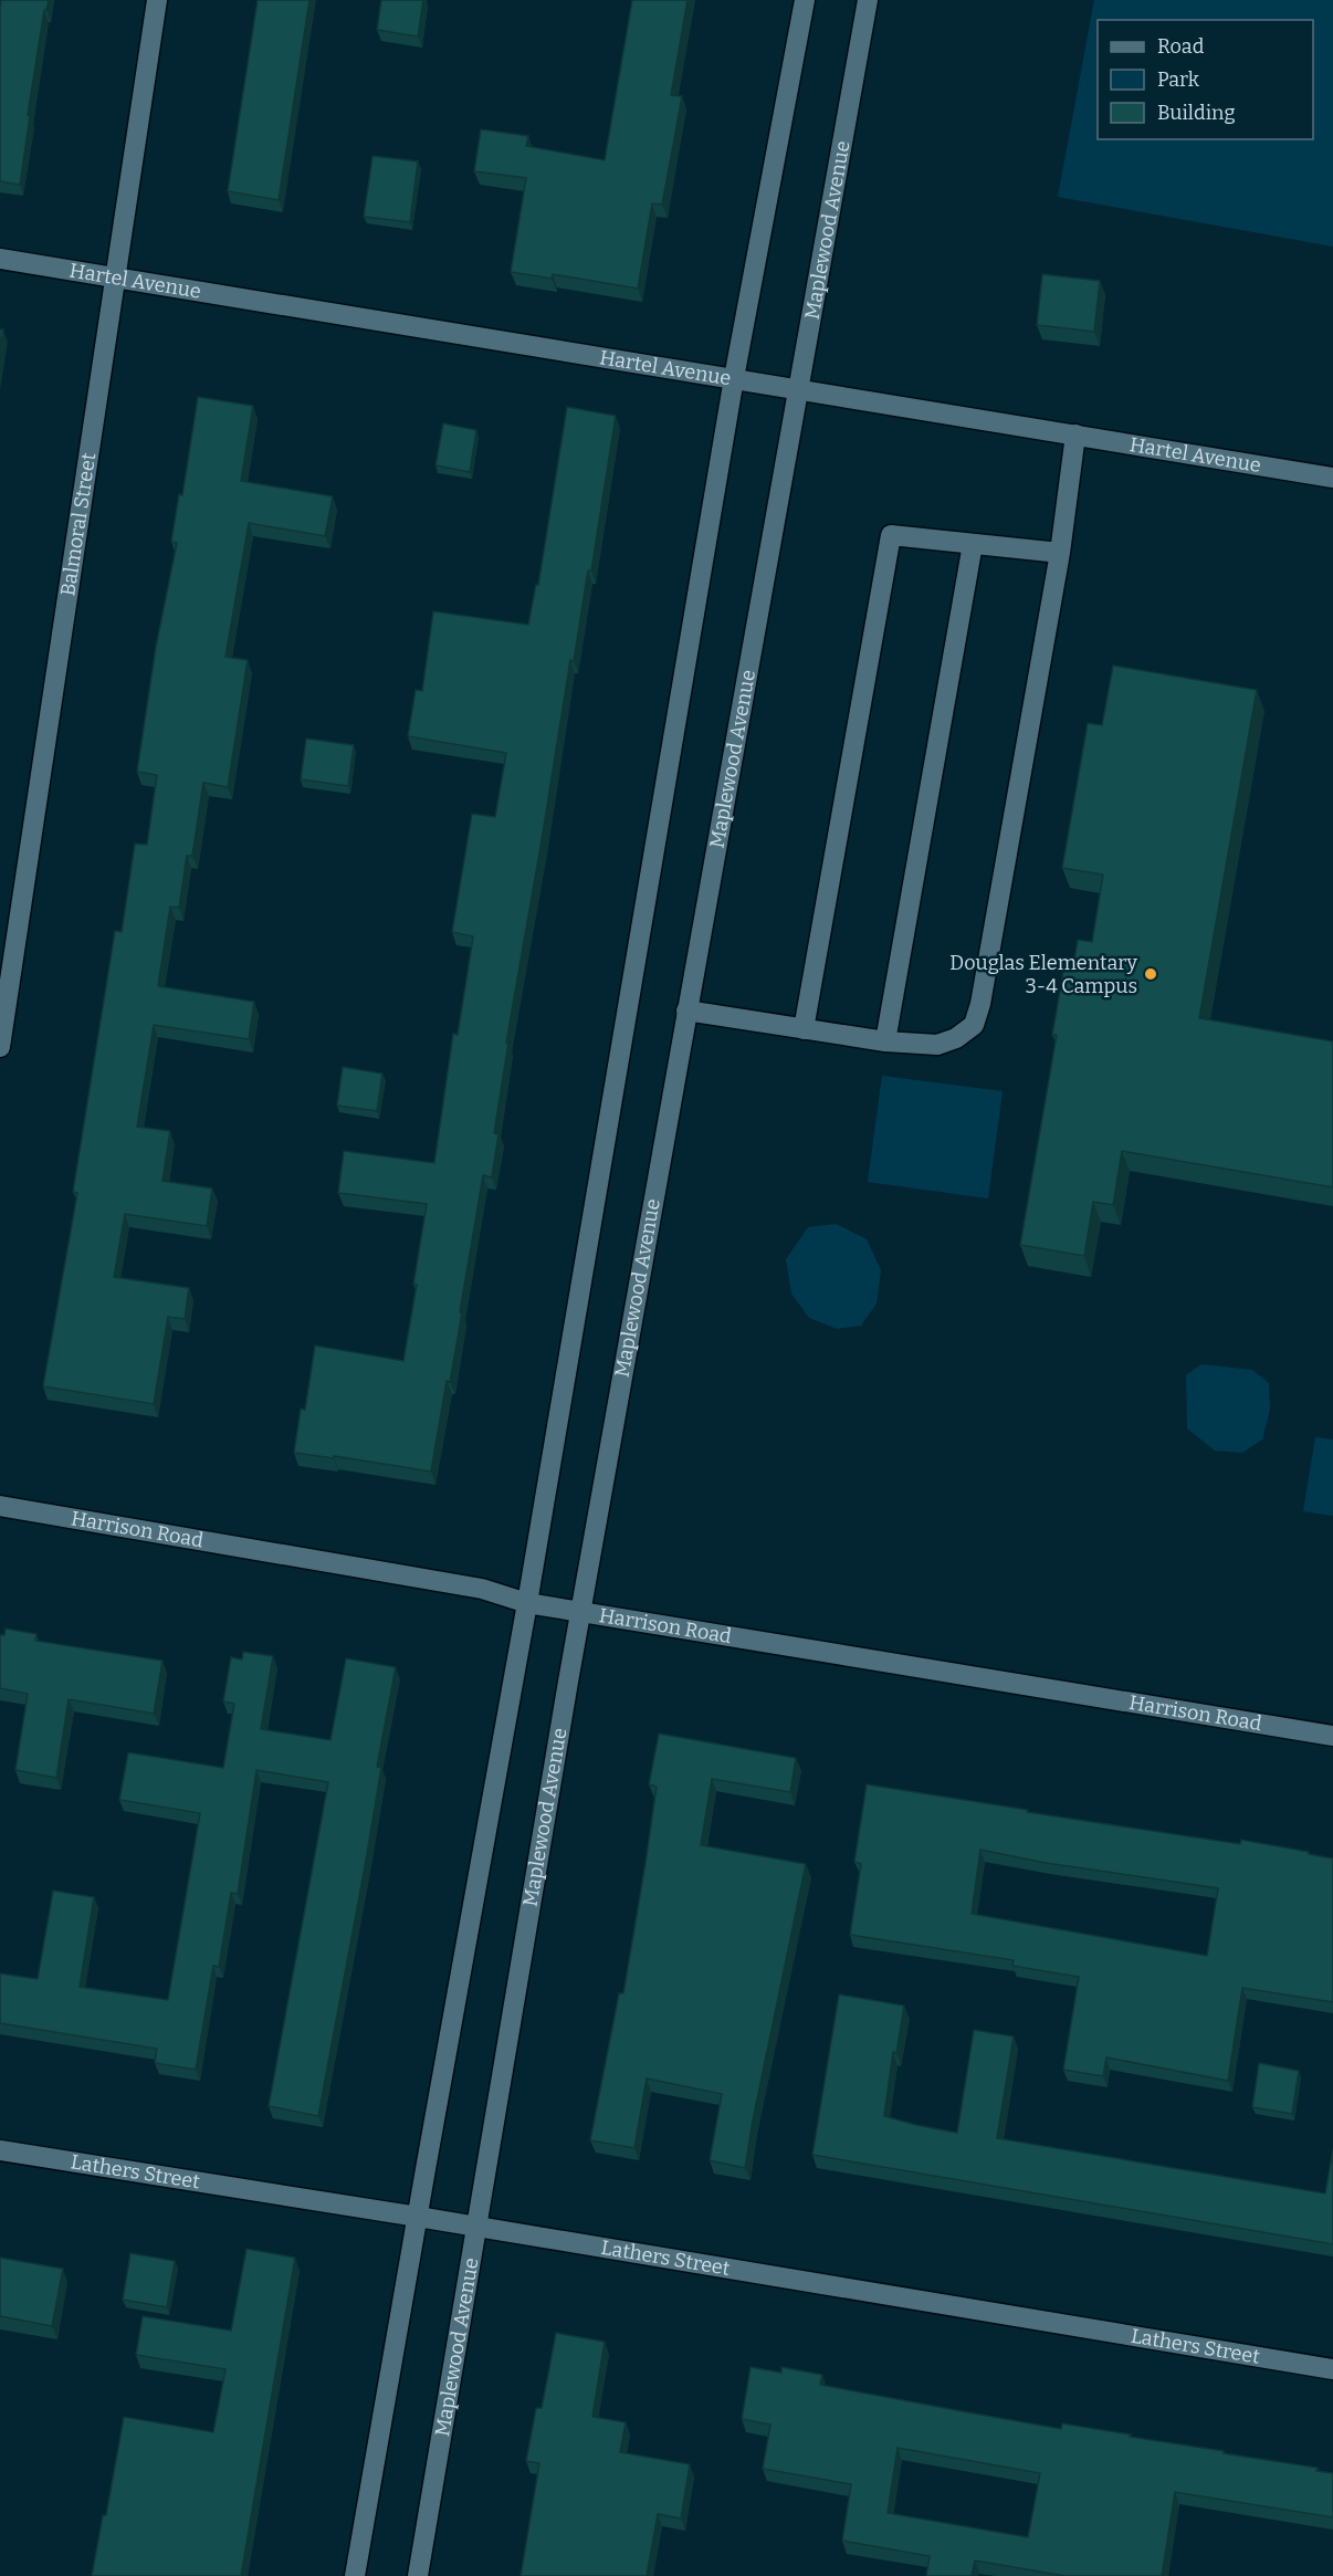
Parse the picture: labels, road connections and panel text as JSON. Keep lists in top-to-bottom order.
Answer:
{
  "streets": {
    "street": [
      "Maplewood Avenue",
      "Hartel Avenue",
      "Balmoral Street",
      "Harrison Road",
      "Lathers Street"
    ]
  },
  "crossings": [
    ["Maplewood Avenue", "Hartel Avenue"],
    ["Maplewood Avenue", "Harrison Road"],
    ["Maplewood Avenue", "Lathers Street"],
    ["Hartel Avenue", "Balmoral Street"]
  ],
  "places": ["Douglas Elementary 3-4 Campus"],
  "legend": ["Road", "Park", "Building"]
}
